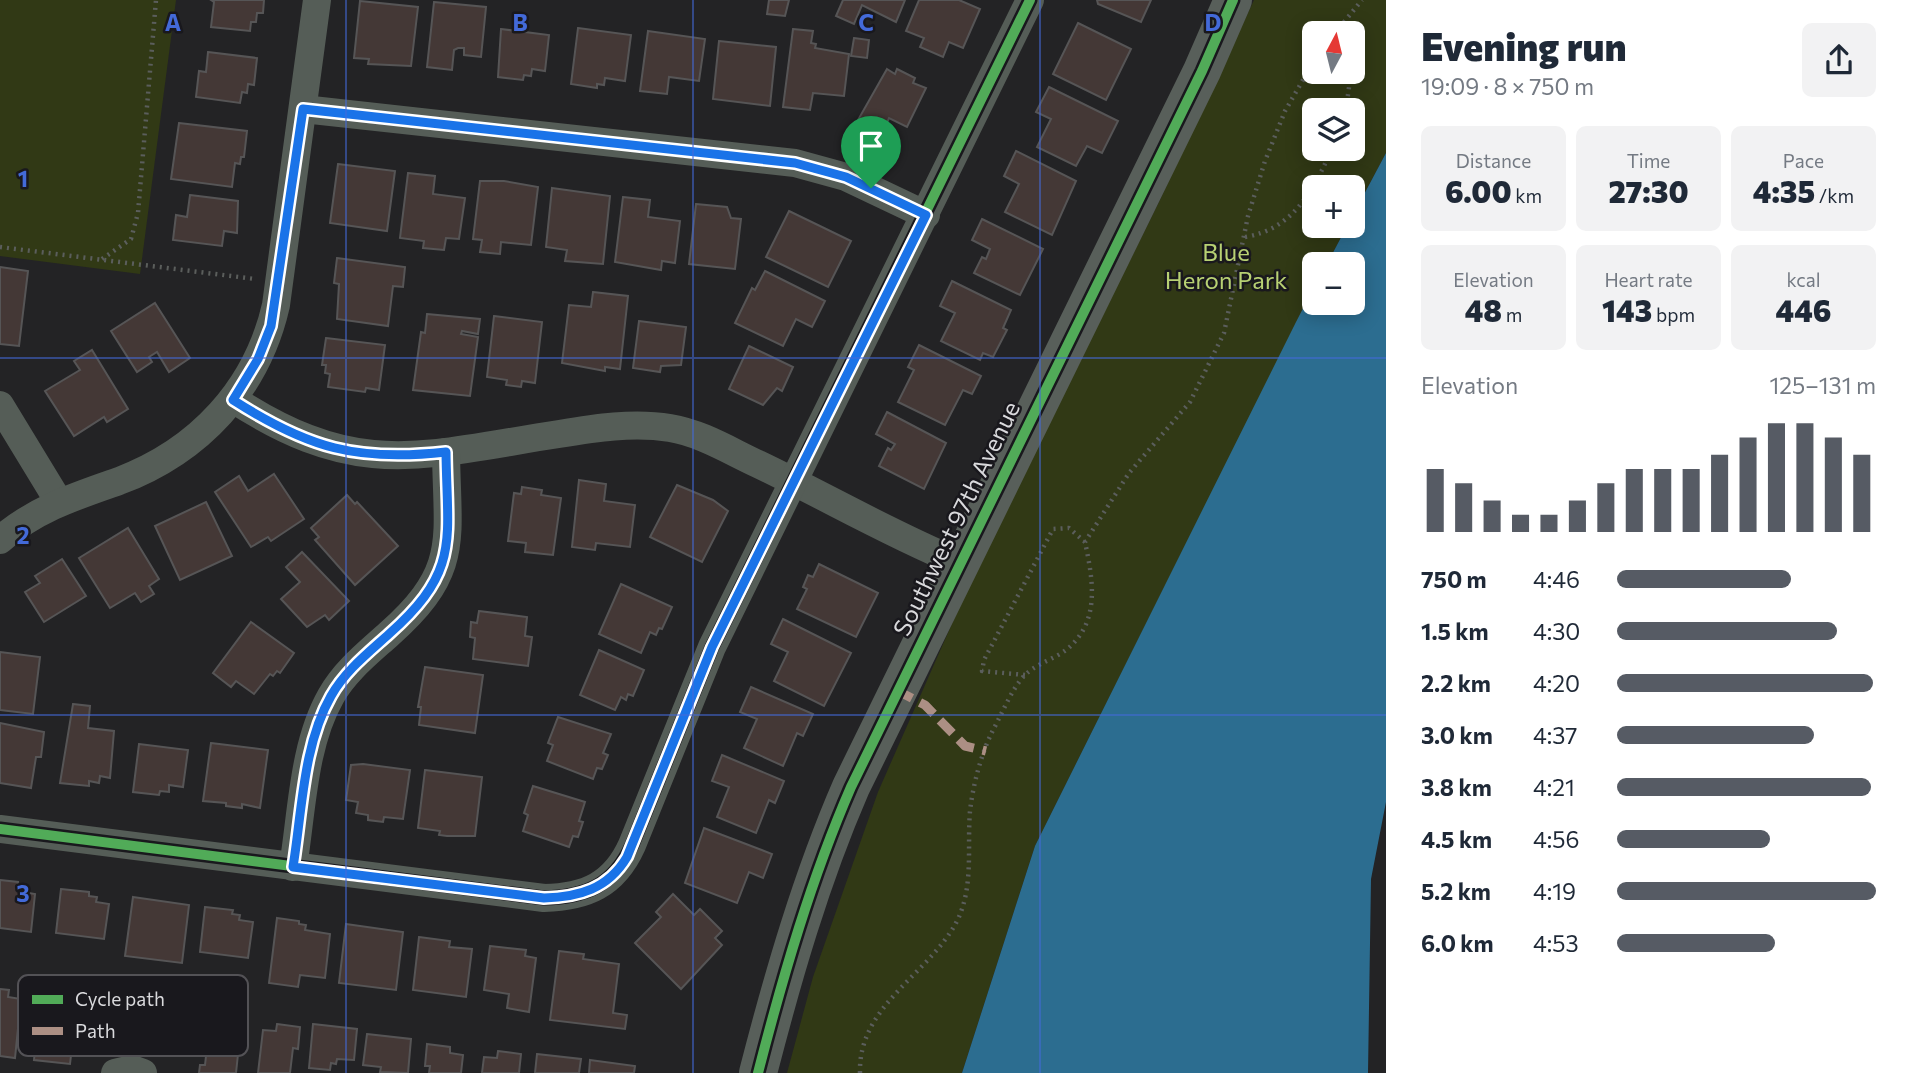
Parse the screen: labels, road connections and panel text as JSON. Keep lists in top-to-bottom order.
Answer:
{
  "streets": {
    "street": ["Southwest 97th Avenue"]
  },
  "parks": ["Blue Heron Park"],
  "legend": ["Cycle path", "Path"],
  "north": "top",
  "page": {
    "heading": ["Evening run", "19:09 · 8 × 750 m"],
    "map_buttons": ["+", "−"],
    "stats": [
      ["Distance", "6.00 km"],
      ["Time", "27:30"],
      ["Pace", "4:35 /km"],
      ["Elevation", "48 m"],
      ["Heart rate", "143 bpm"],
      ["kcal", "446"]
    ],
    "chart": ["Elevation", "125–131 m"],
    "list": [
      {
        "name": "750 m",
        "note": "4:46"
      },
      {
        "name": "1.5 km",
        "note": "4:30"
      },
      {
        "name": "2.2 km",
        "note": "4:20"
      },
      {
        "name": "3.0 km",
        "note": "4:37"
      },
      {
        "name": "3.8 km",
        "note": "4:21"
      },
      {
        "name": "4.5 km",
        "note": "4:56"
      },
      {
        "name": "5.2 km",
        "note": "4:19"
      },
      {
        "name": "6.0 km",
        "note": "4:53"
      }
    ]
  },
  "grid": {
    "columns": [
      "A",
      "B",
      "C",
      "D"
    ],
    "rows": ["1", "2", "3"]
  }
}
